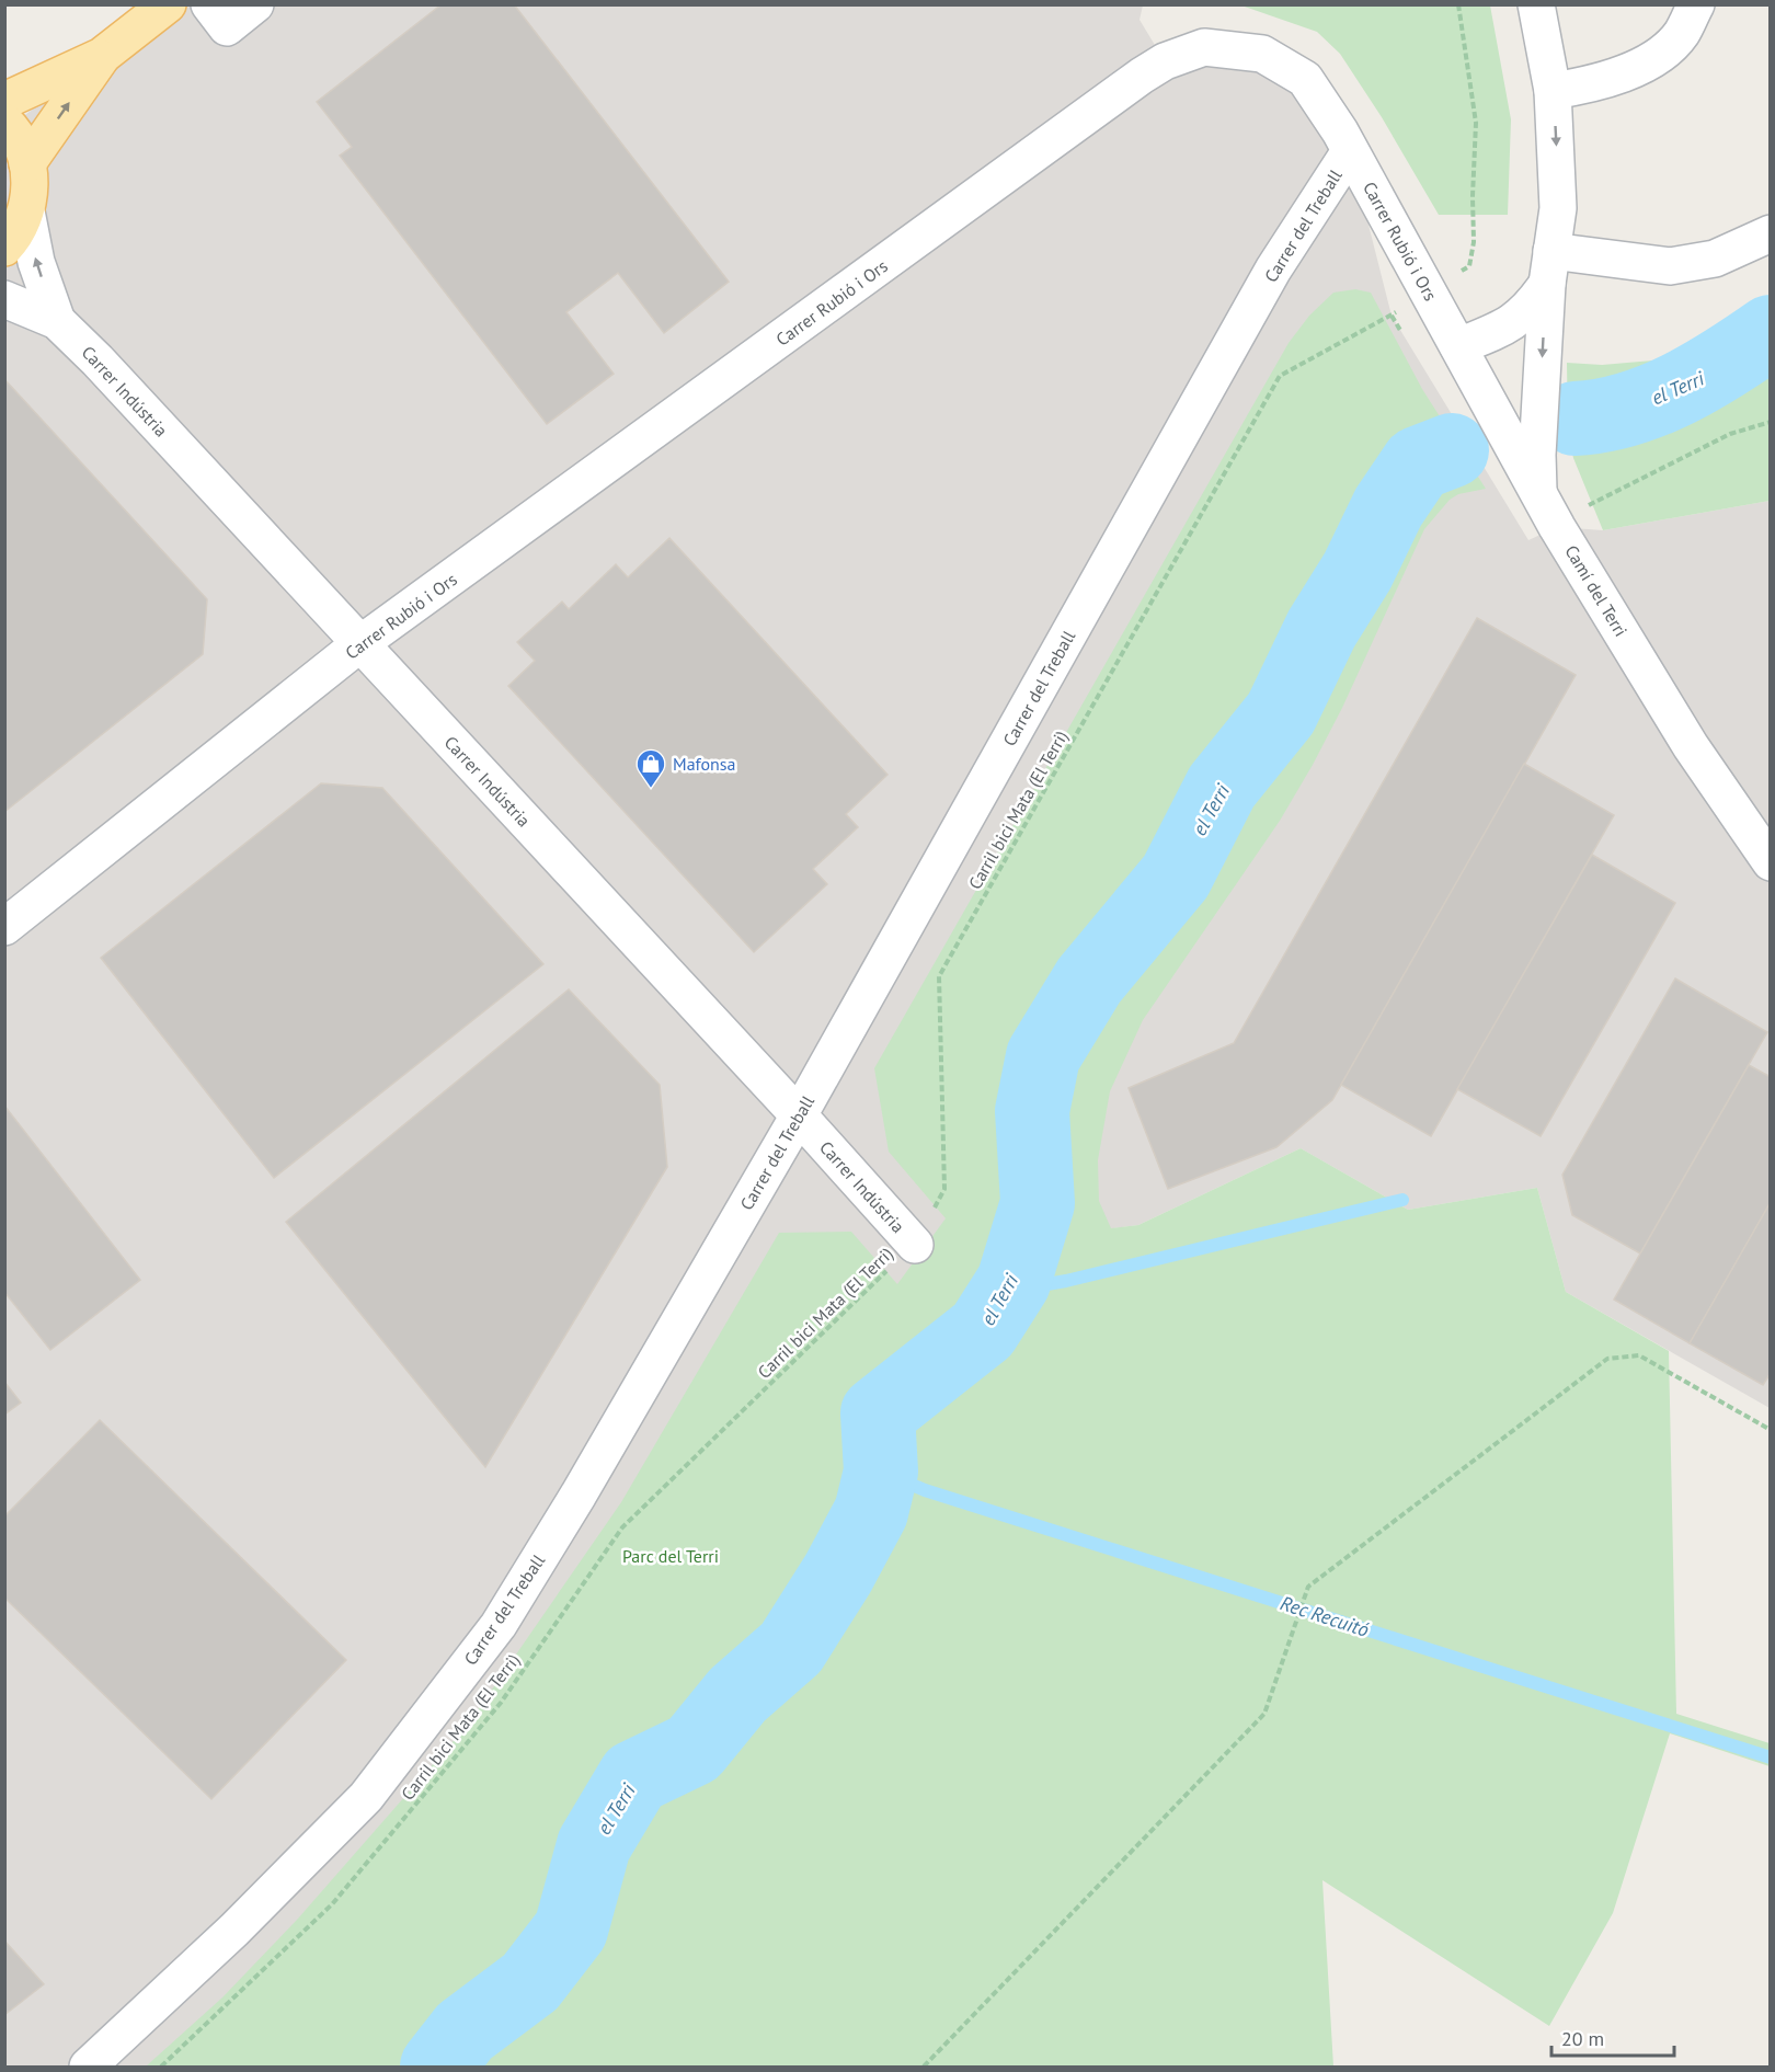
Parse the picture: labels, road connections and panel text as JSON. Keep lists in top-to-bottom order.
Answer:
{
  "streets": {
    "street": [
      "Carrer del Treball",
      "Carrer Rubió i Ors",
      "Carrer Indústria",
      "Camí del Terri"
    ],
    "path": ["Carril bici Mata (El Terri)"]
  },
  "crossings": [
    ["Carrer del Treball", "Carrer Rubió i Ors"],
    ["Carrer del Treball", "Carrer Indústria"],
    ["Carrer Rubió i Ors", "Carrer Indústria"],
    ["Carrer Rubió i Ors", "Camí del Terri"],
    ["Carrer Rubió i Ors", "Carril bici Mata (El Terri)"],
    ["Carrer Indústria", "Carril bici Mata (El Terri)"]
  ],
  "one_way": ["Camí del Terri"],
  "water": ["el Terri", "Rec Recuitó"],
  "parks": ["Parc del Terri"],
  "places": {
    "shop": ["Mafonsa"]
  },
  "scale_bar": "20 m"
}
